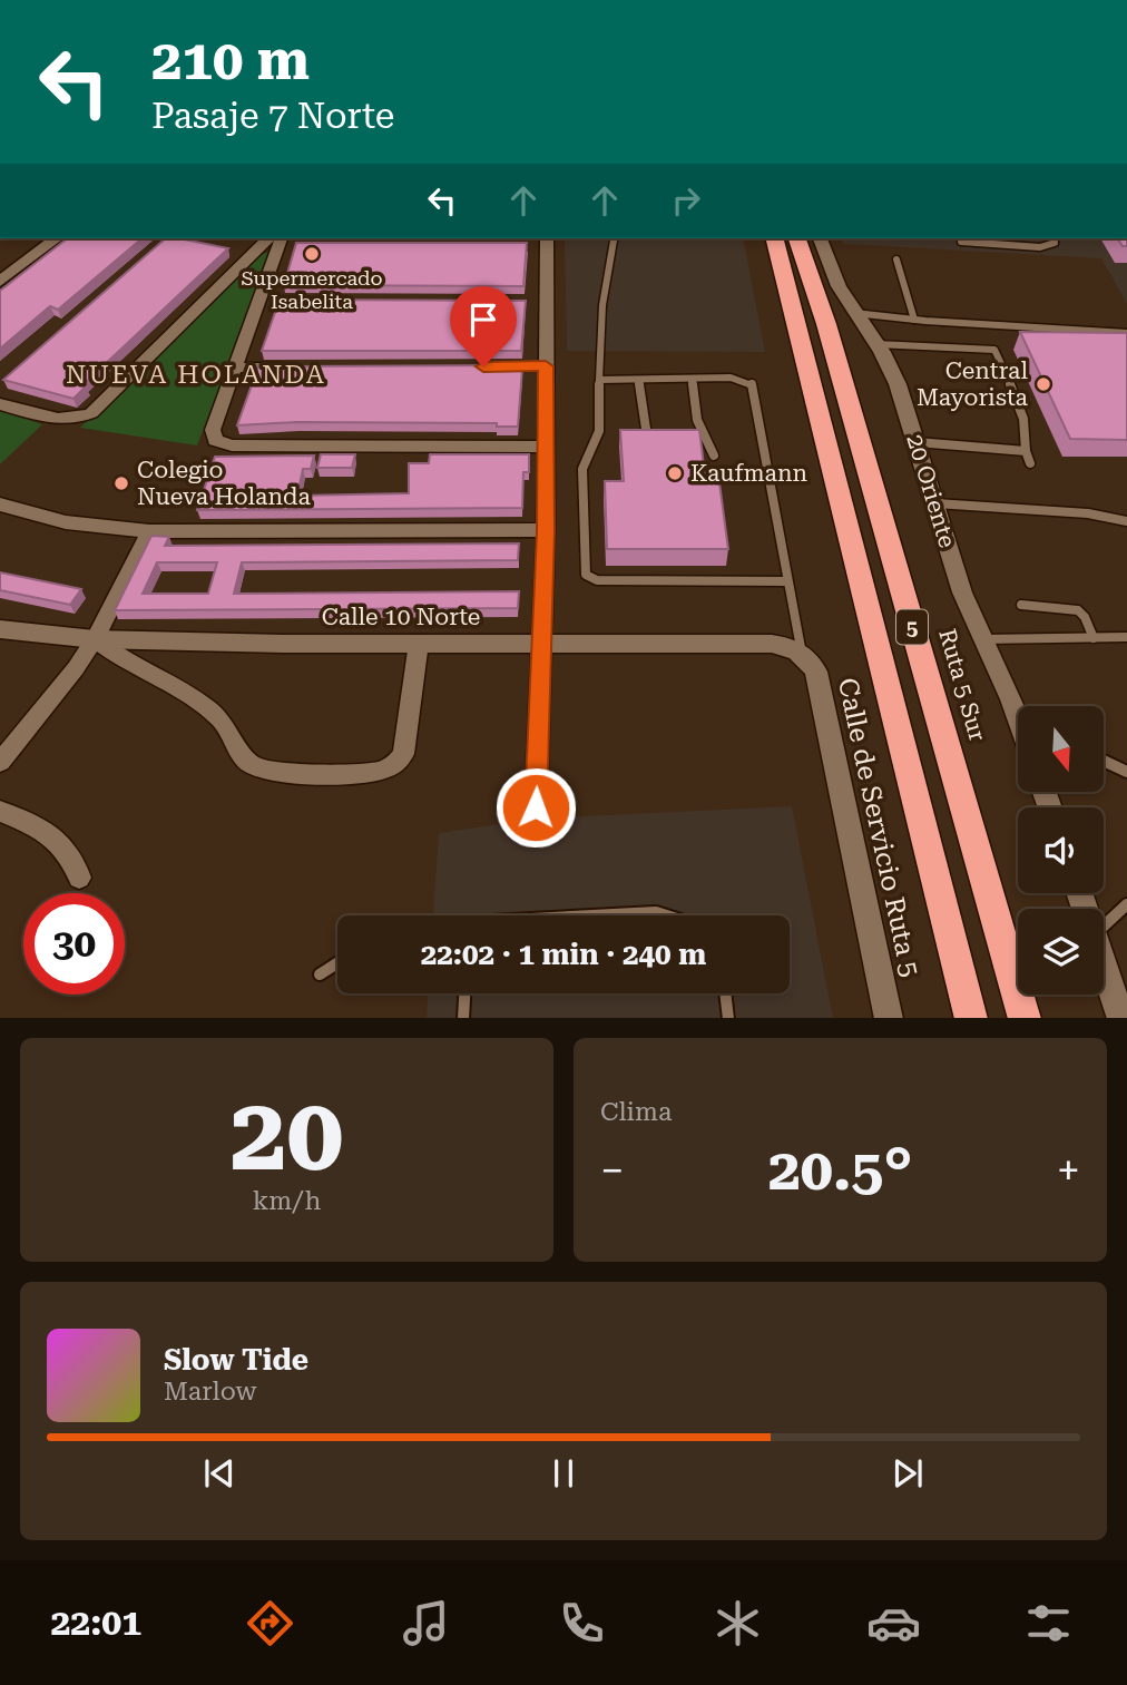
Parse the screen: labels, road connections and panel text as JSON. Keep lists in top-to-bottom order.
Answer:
{
  "streets": {
    "highway": ["5", "Ruta 5 Sur"],
    "street": ["20 Oriente", "Calle 10 Norte", "Calle de Servicio Ruta 5"]
  },
  "crossings": [
    ["Calle 10 Norte", "Calle de Servicio Ruta 5"]
  ],
  "districts": ["NUEVA HOLANDA"],
  "places": [
    "Supermercado Isabelita",
    "Central Mayorista",
    "Kaufmann",
    "Colegio Nueva Holanda"
  ],
  "north": "bottom",
  "page": {
    "turn": ["210 m", "Pasaje 7 Norte"],
    "limit": "30",
    "trip": "22:02 · 1 min · 240 m",
    "tile": [
      ["20", "km/h"],
      "Clima"
    ],
    "heat": ["−", "20.5°", "+"],
    "song": ["Slow Tide", "Marlow"],
    "tabs": "22:01"
  }
}
